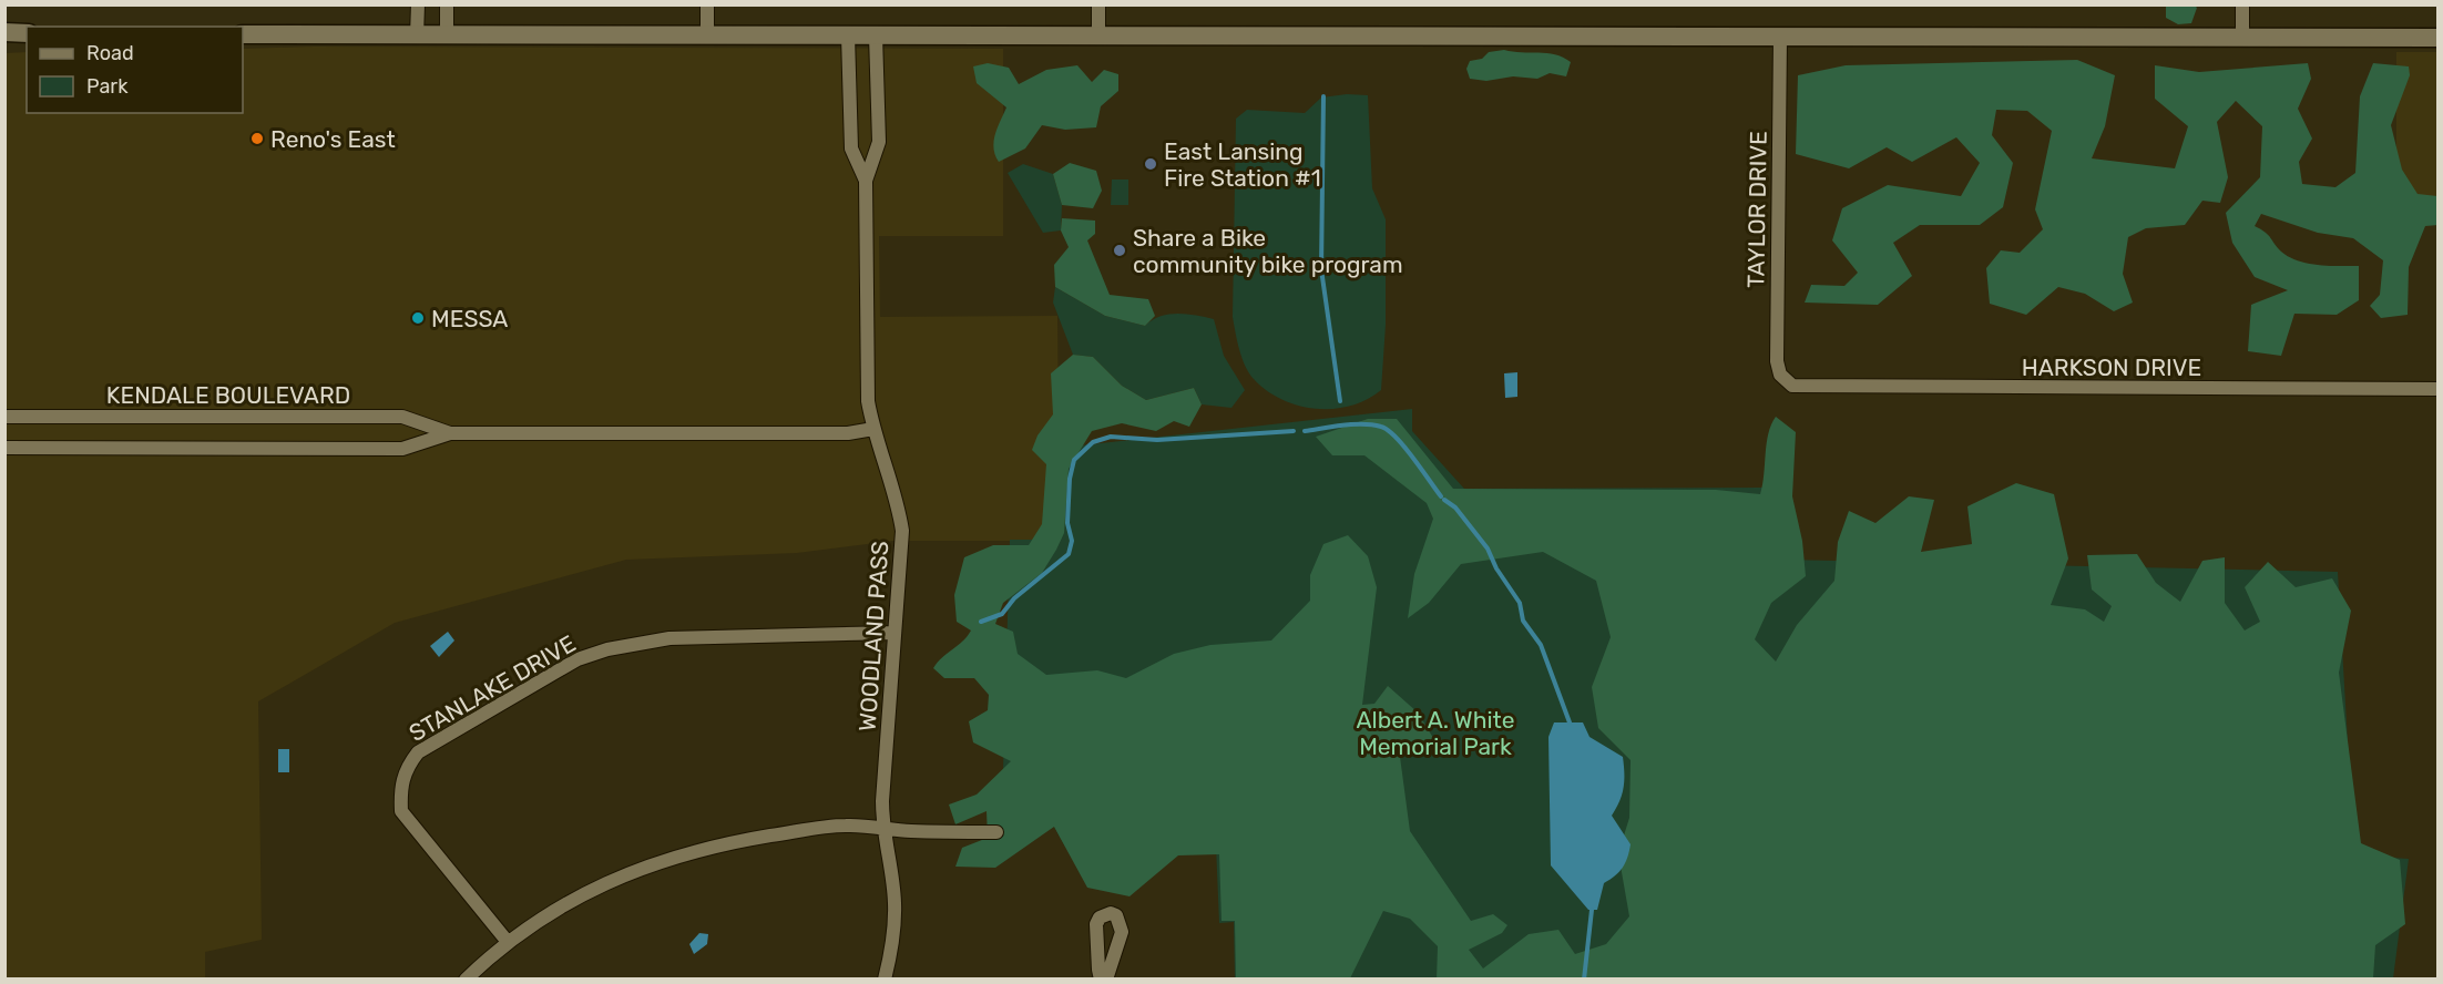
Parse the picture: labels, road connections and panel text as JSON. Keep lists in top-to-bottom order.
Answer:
{
  "streets": {
    "street": [
      "TAYLOR DRIVE",
      "HARKSON DRIVE",
      "KENDALE BOULEVARD",
      "WOODLAND PASS",
      "STANLAKE DRIVE"
    ]
  },
  "crossings": [
    ["TAYLOR DRIVE", "HARKSON DRIVE"],
    ["KENDALE BOULEVARD", "WOODLAND PASS"],
    ["WOODLAND PASS", "STANLAKE DRIVE"]
  ],
  "parks": ["Albert A. White Memorial Park"],
  "places": [
    "Reno's East",
    "East Lansing Fire Station #1",
    "Share a Bike community bike program",
    "MESSA"
  ],
  "legend": ["Road", "Park"]
}
